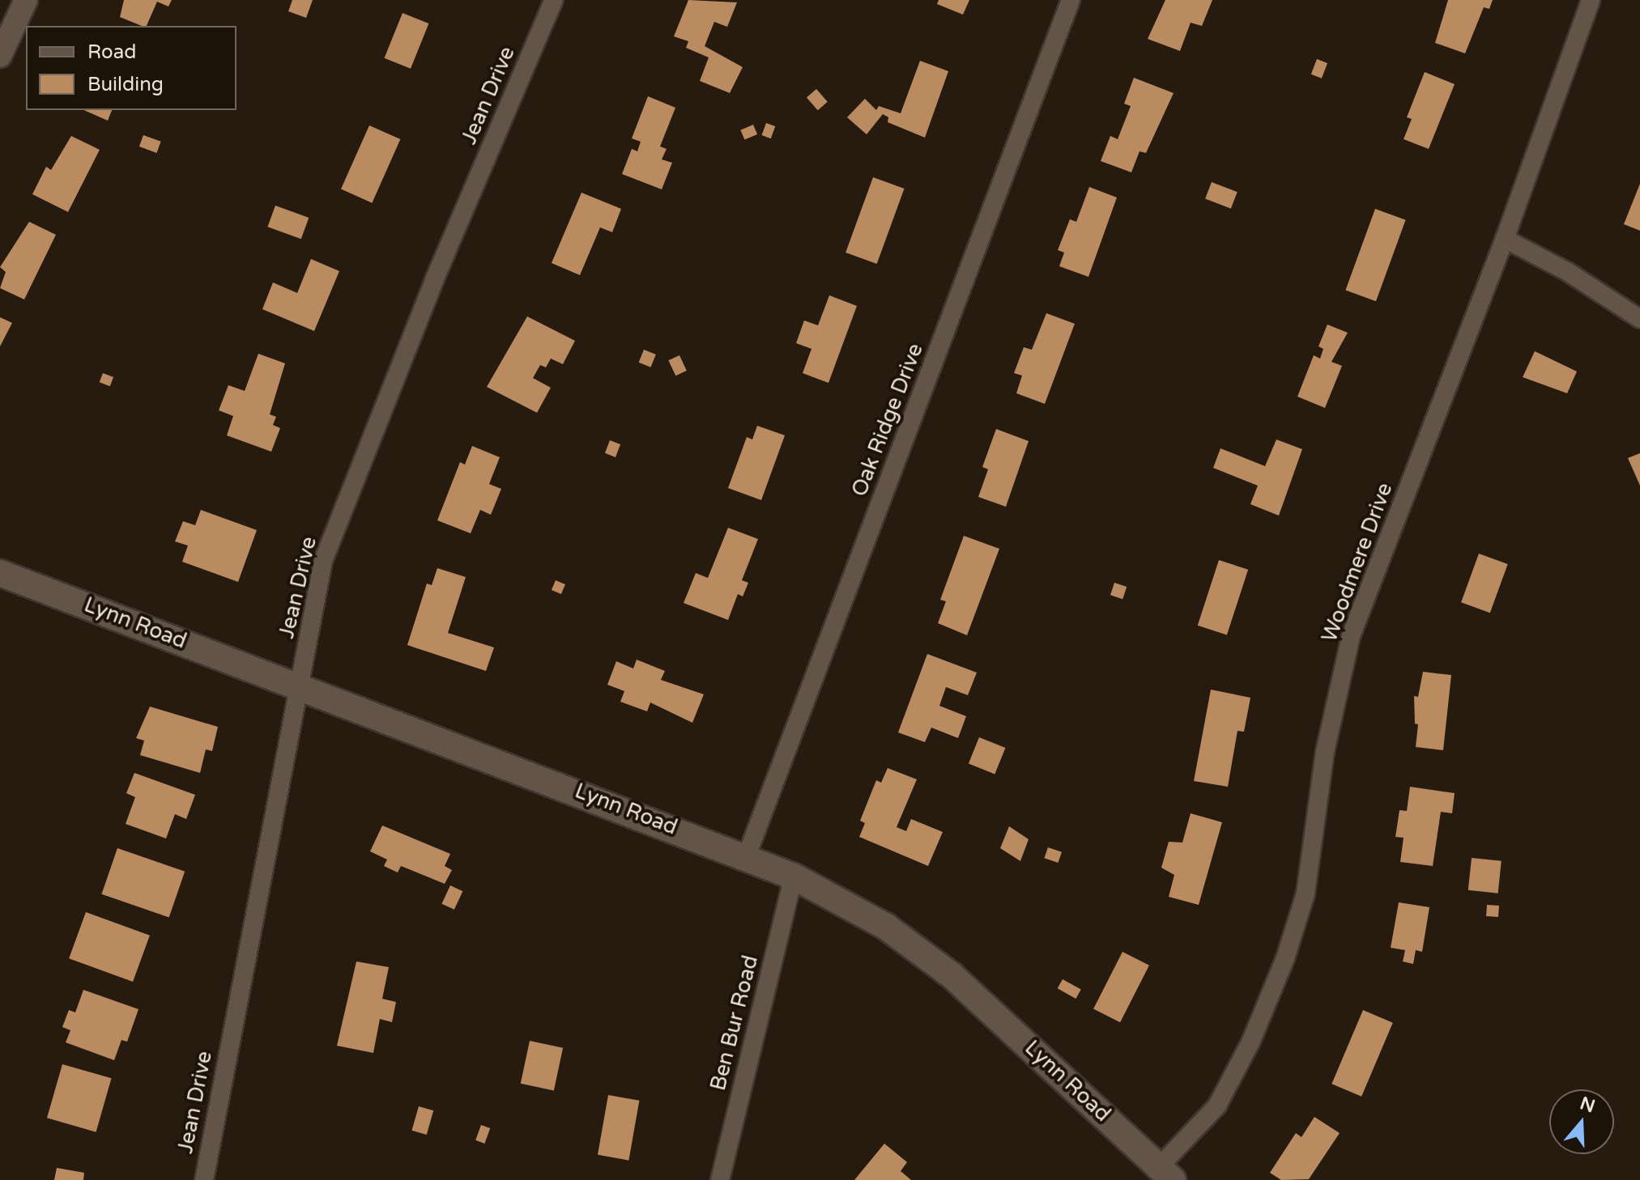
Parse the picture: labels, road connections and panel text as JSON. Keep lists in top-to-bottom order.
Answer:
{
  "streets": {
    "main road": ["Lynn Road"],
    "street": [
      "Jean Drive",
      "Oak Ridge Drive",
      "Woodmere Drive",
      "Ben Bur Road"
    ]
  },
  "crossings": [
    ["Jean Drive", "Lynn Road"],
    ["Oak Ridge Drive", "Lynn Road"],
    ["Woodmere Drive", "Lynn Road"],
    ["Lynn Road", "Ben Bur Road"]
  ],
  "legend": ["Road", "Building"],
  "north": "top"
}
